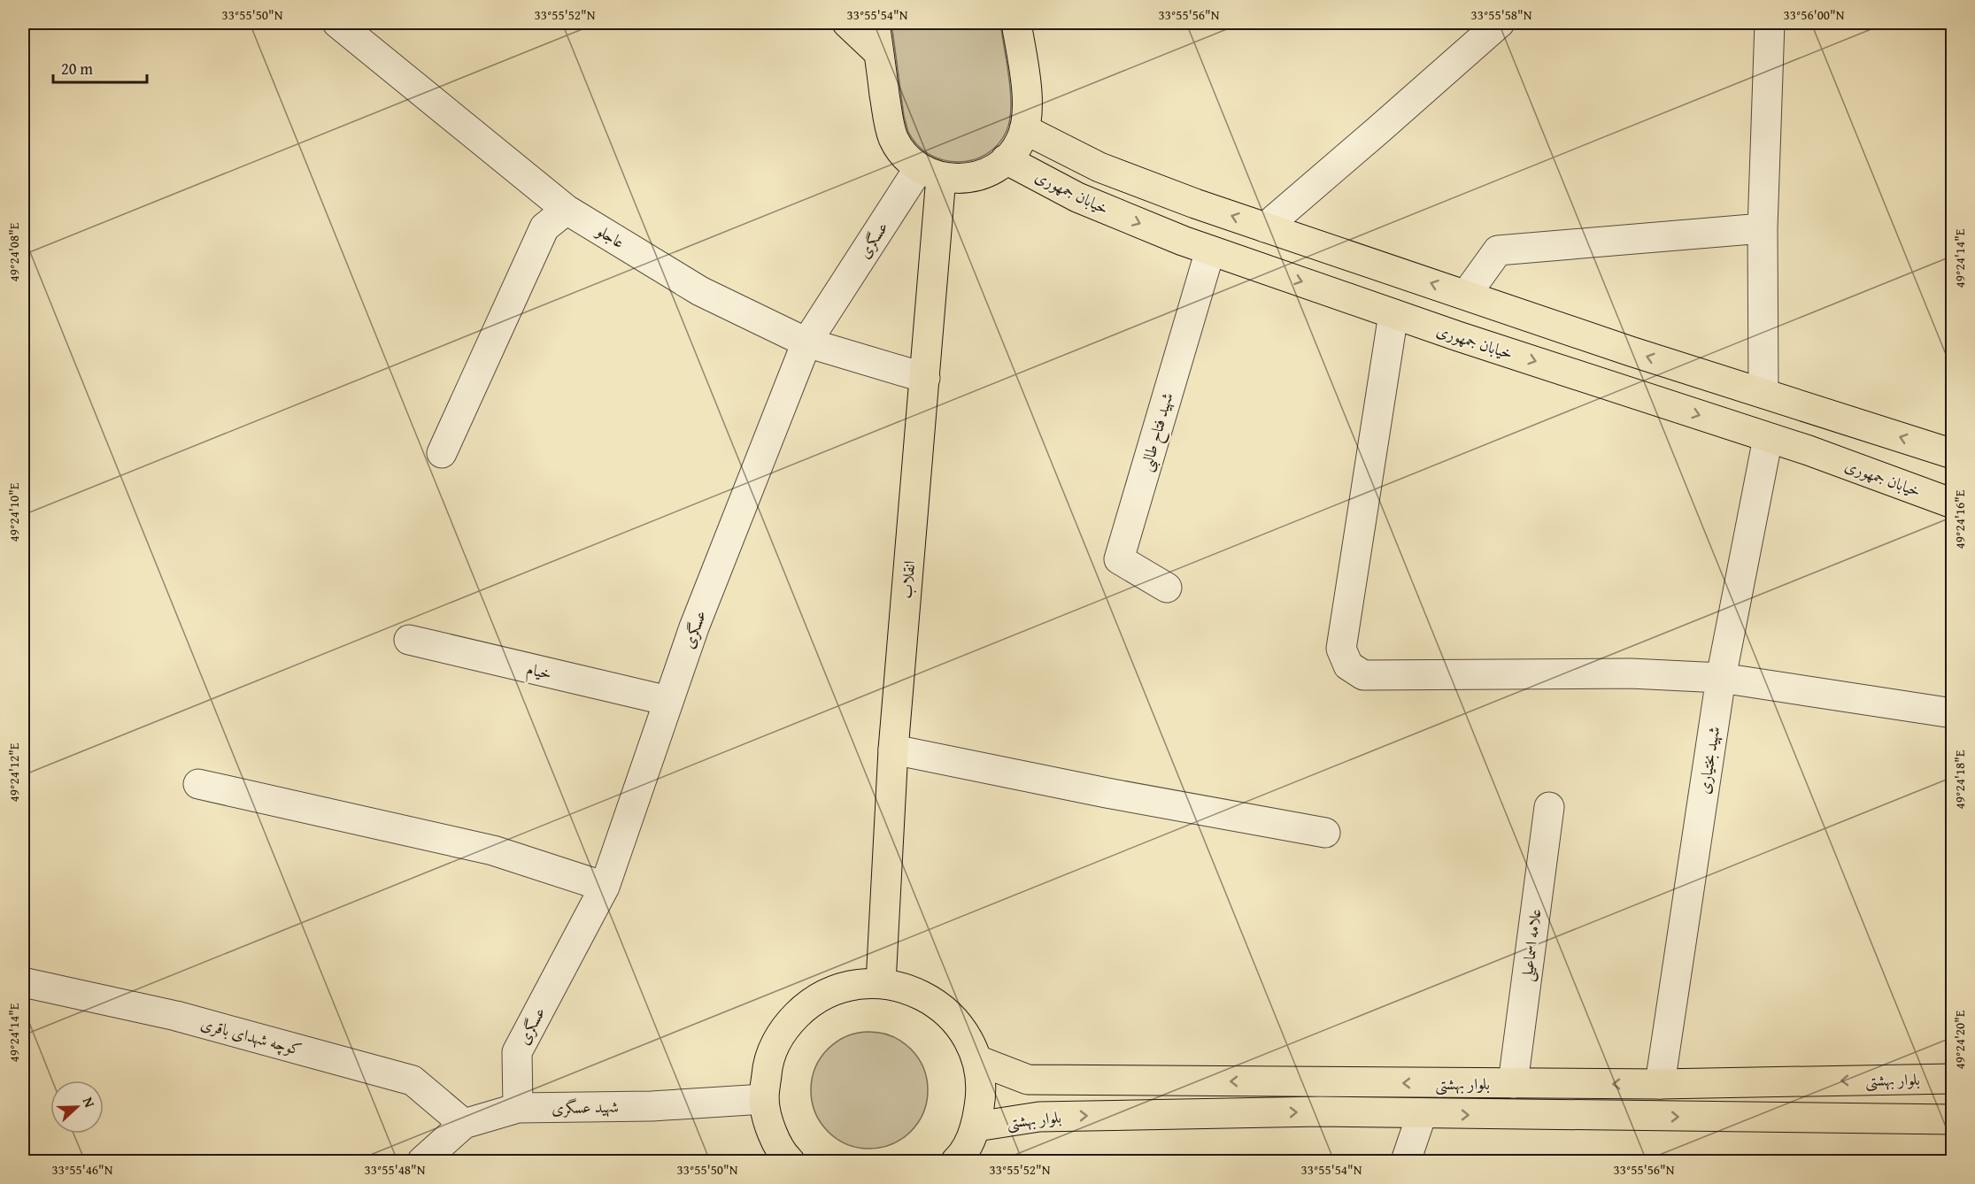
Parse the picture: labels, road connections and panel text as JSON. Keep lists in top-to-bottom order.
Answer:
{
  "streets": {
    "main road": ["خیابان جمهوری", "انقلاب", "بلوار بهشتی"],
    "street": [
      "عاجلو",
      "عسگری",
      "شهید فتاح طالبی",
      "خیام",
      "شهید بختیاری",
      "علامه اسماعیلی",
      "کوچه شهدای باقری",
      "شهید عسگری"
    ]
  },
  "crossings": [
    ["خیابان جمهوری", "شهید فتاح طالبی"],
    ["خیابان جمهوری", "شهید بختیاری"],
    ["عاجلو", "عسگری"],
    ["عاجلو", "انقلاب"],
    ["عسگری", "انقلاب"],
    ["عسگری", "خیام"],
    ["عسگری", "شهید عسگری"],
    ["شهید بختیاری", "بلوار بهشتی"],
    ["علامه اسماعیلی", "بلوار بهشتی"],
    ["کوچه شهدای باقری", "شهید عسگری"]
  ],
  "scale_bar": "20 m",
  "north": "right",
  "coordinates": [
    "33°55'50\"N",
    "33°55'52\"N",
    "33°55'54\"N",
    "33°55'56\"N",
    "33°55'58\"N",
    "33°56'00\"N",
    "49°24'08\"E",
    "49°24'14\"E",
    "49°24'10\"E",
    "49°24'16\"E",
    "49°24'12\"E",
    "49°24'18\"E",
    "49°24'20\"E",
    "33°55'46\"N",
    "33°55'48\"N"
  ]
}
